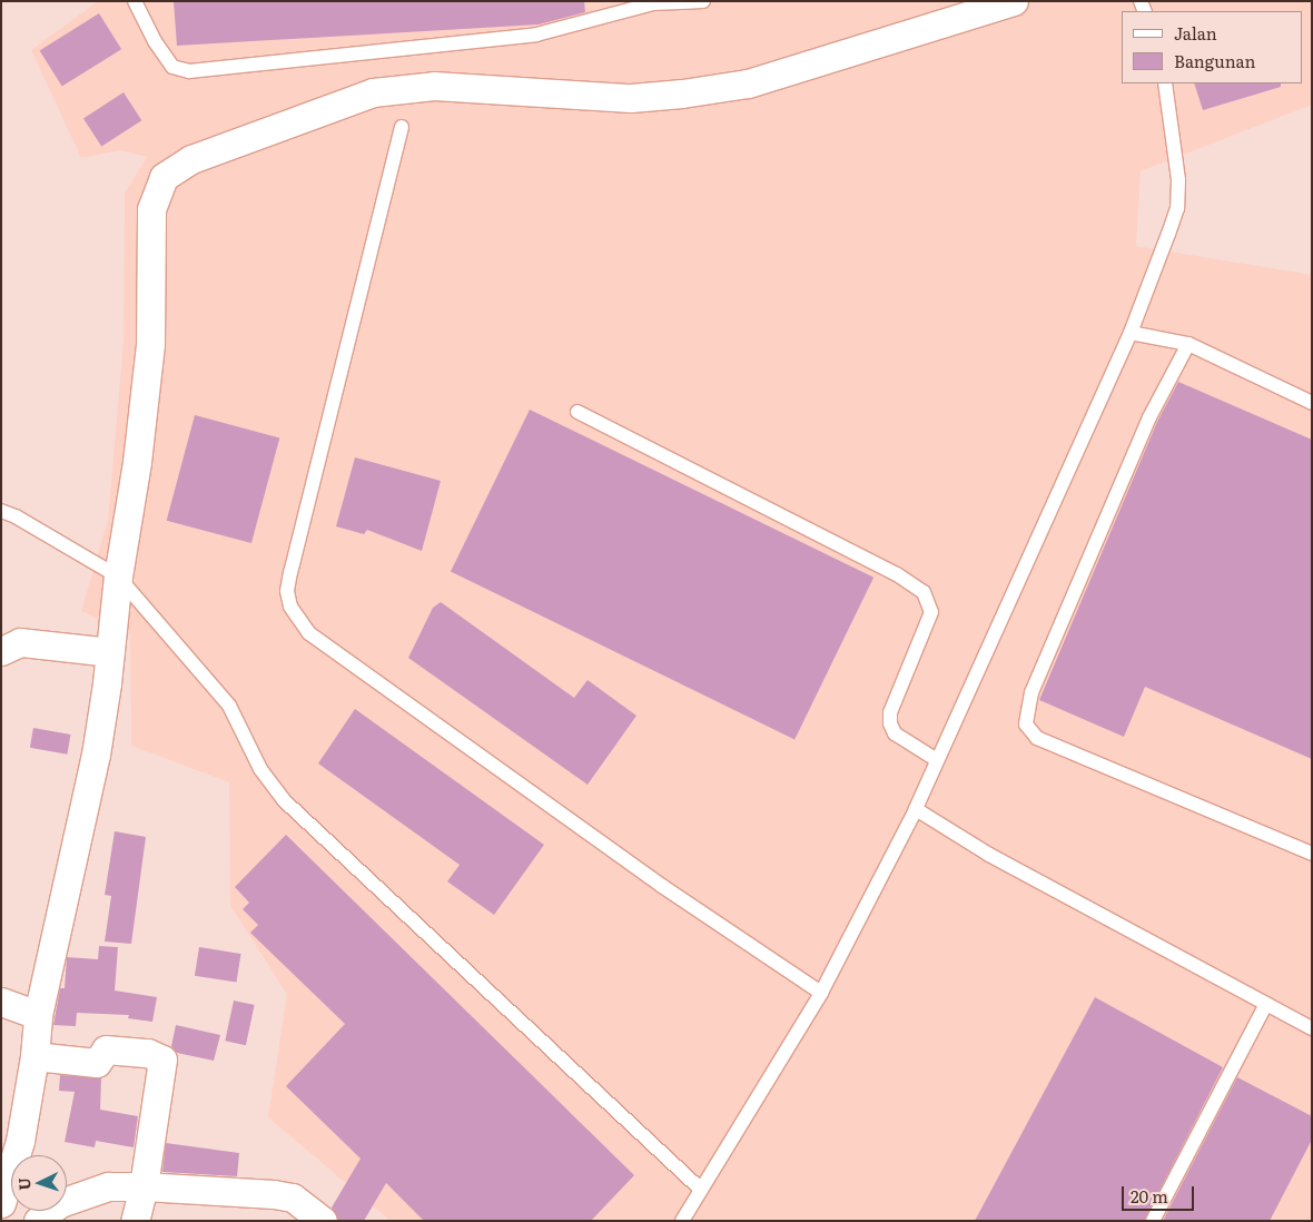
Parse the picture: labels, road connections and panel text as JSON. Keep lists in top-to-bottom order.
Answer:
{
  "legend": ["Jalan", "Bangunan"],
  "scale_bar": "20 m",
  "north": "left"
}
